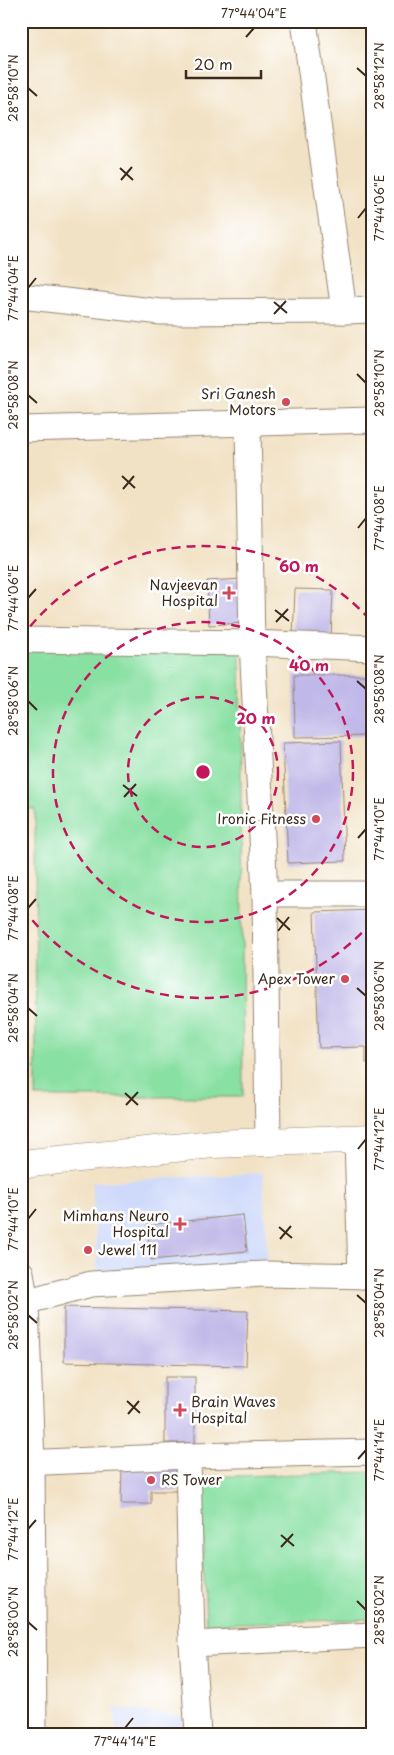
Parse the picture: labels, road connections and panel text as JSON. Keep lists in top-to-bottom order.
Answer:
{
  "places": {
    "other": [
      "Sri Ganesh Motors",
      "Ironic Fitness",
      "Apex Tower",
      "Jewel 111",
      "RS Tower"
    ],
    "health": ["Navjeevan Hospital", "Mimhans Neuro Hospital", "Brain Waves Hospital"]
  },
  "scale_bar": "20 m",
  "coordinates": [
    "77°44'04\"E",
    "28°58'12\"N",
    "28°58'10\"N",
    "77°44'06\"E",
    "28°58'08\"N",
    "77°44'08\"E",
    "28°58'06\"N",
    "77°44'10\"E",
    "28°58'04\"N",
    "77°44'12\"E",
    "28°58'02\"N",
    "77°44'14\"E",
    "28°58'00\"N"
  ],
  "rings": ["60 m", "40 m", "20 m"]
}
